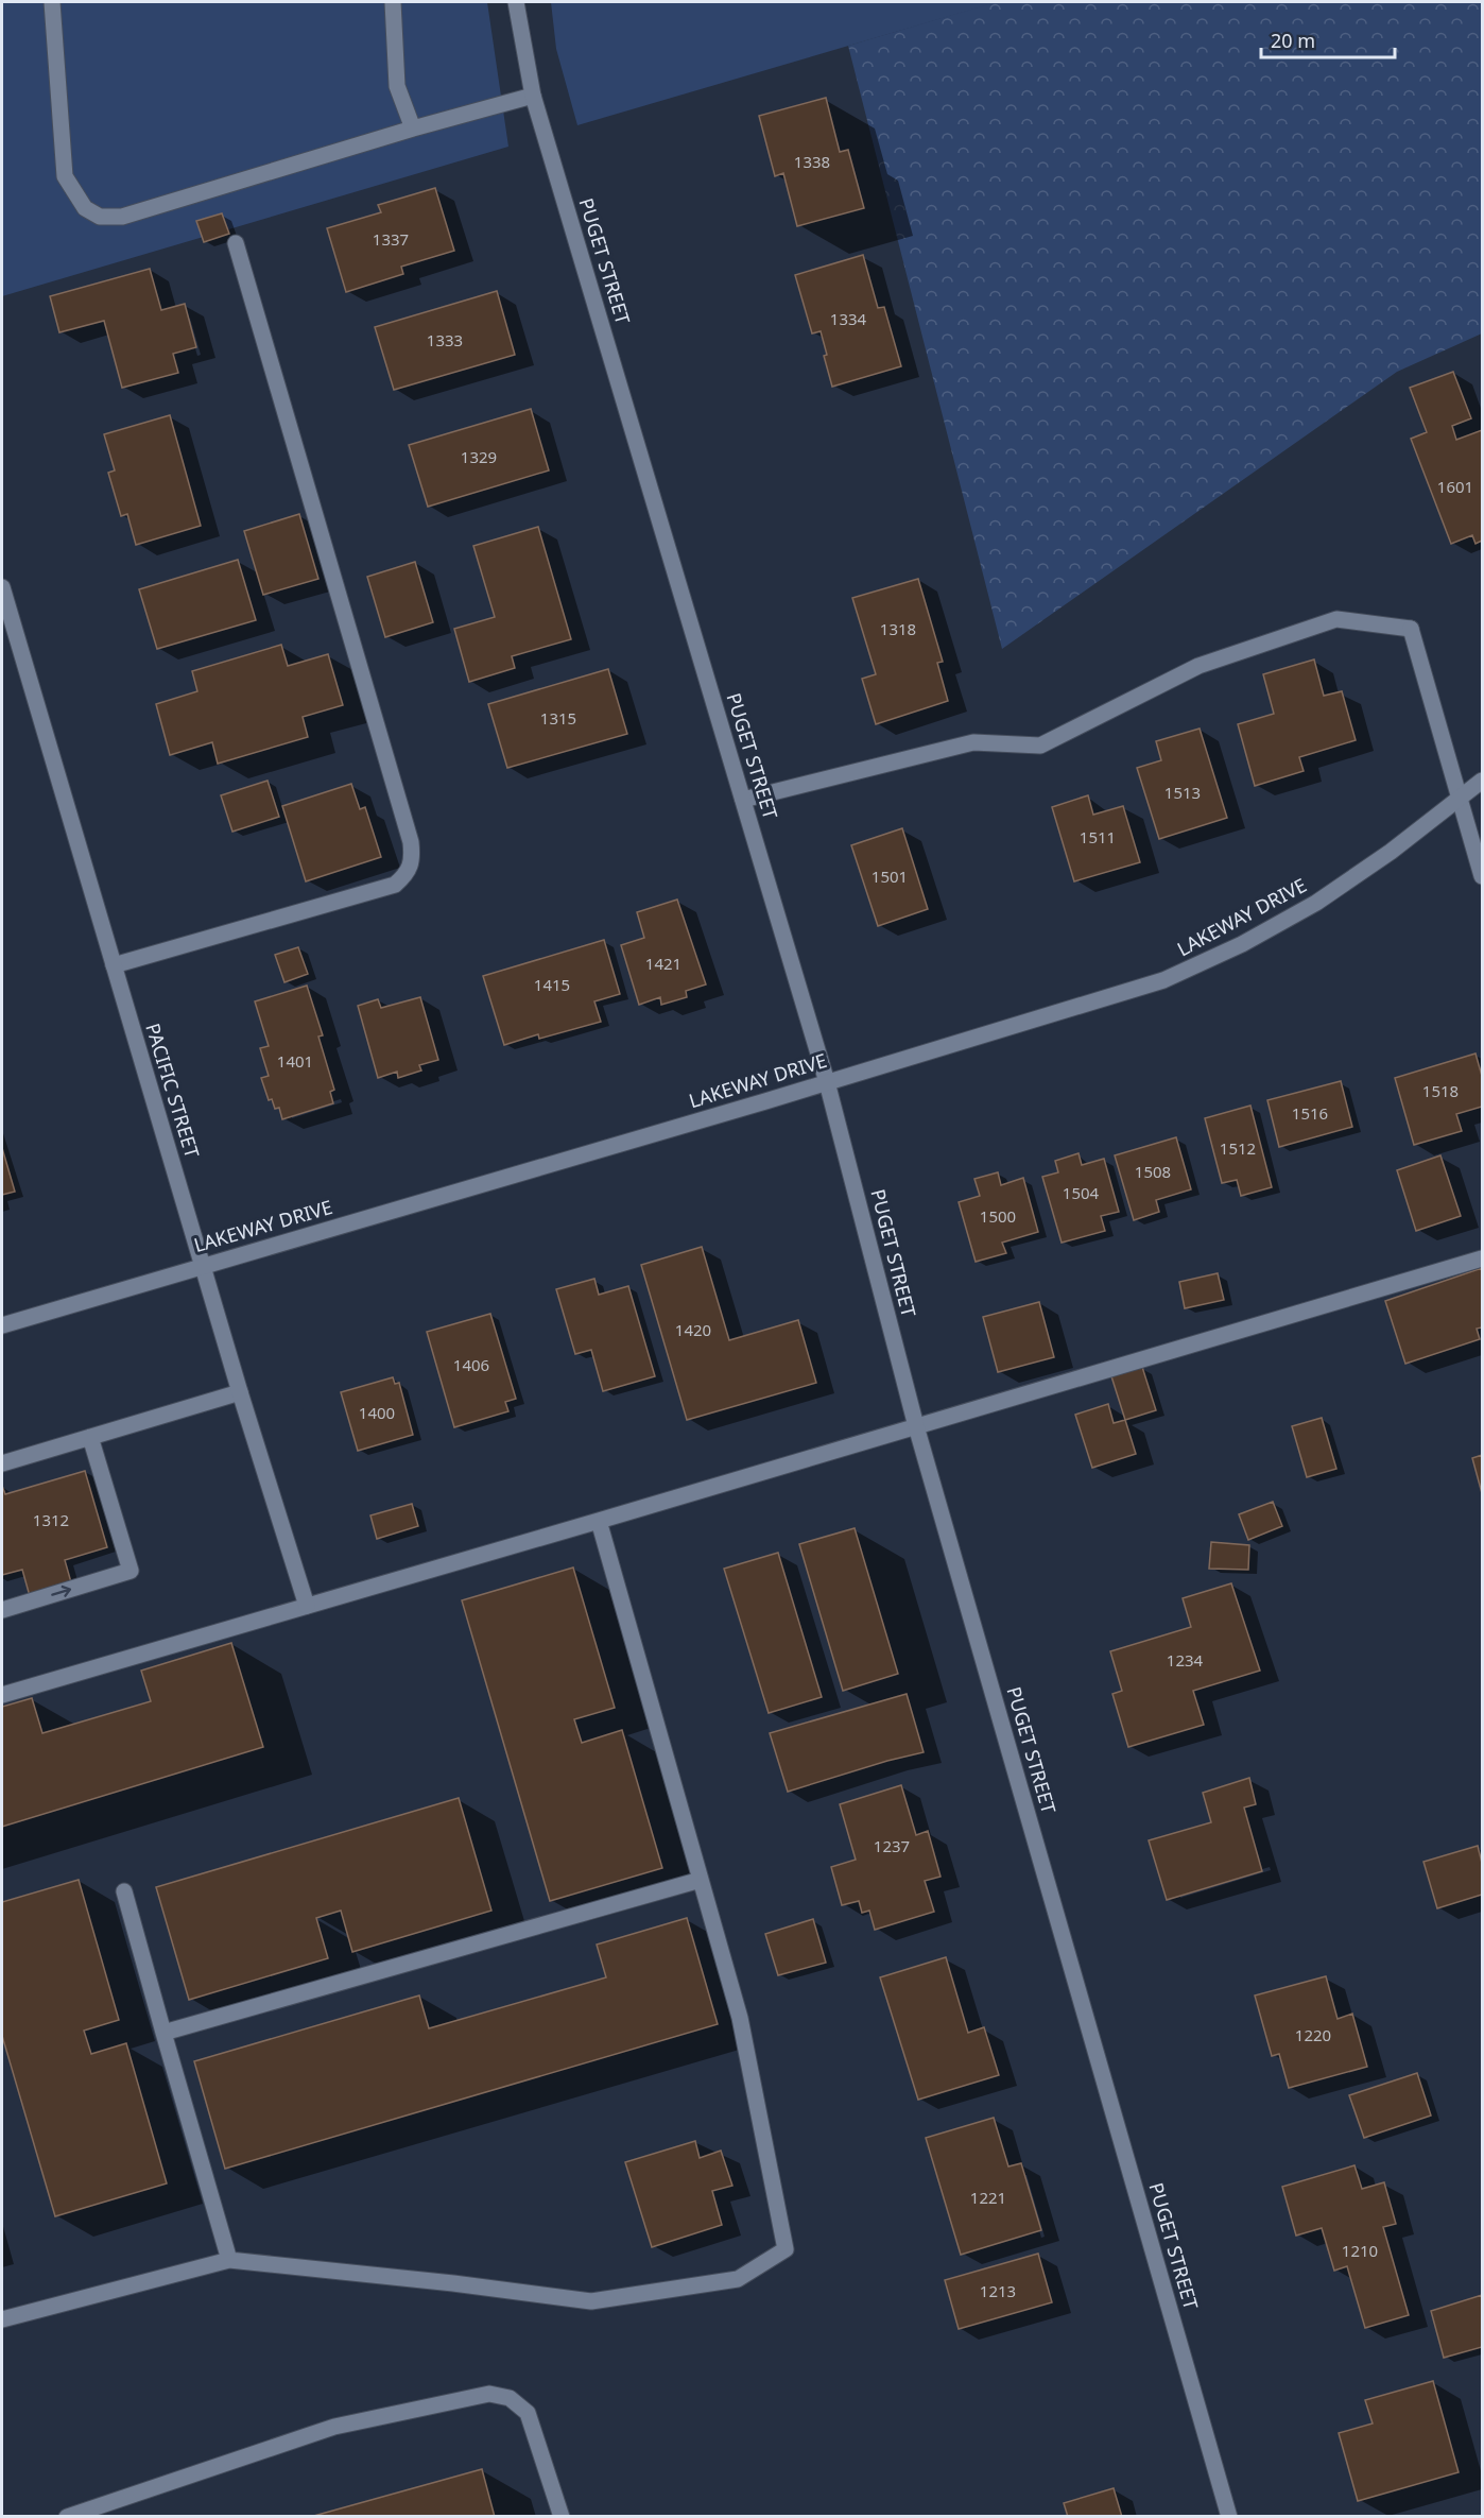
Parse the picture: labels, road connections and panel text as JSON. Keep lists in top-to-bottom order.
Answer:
{
  "streets": {
    "street": ["PUGET STREET", "LAKEWAY DRIVE", "PACIFIC STREET"]
  },
  "crossings": [
    ["PUGET STREET", "LAKEWAY DRIVE"],
    ["LAKEWAY DRIVE", "PACIFIC STREET"]
  ],
  "house_numbers": [
    "1338",
    "1337",
    "1334",
    "1333",
    "1329",
    "1601",
    "1318",
    "1315",
    "1513",
    "1511",
    "1501",
    "1421",
    "1415",
    "1401",
    "1518",
    "1516",
    "1512",
    "1508",
    "1504",
    "1500",
    "1420",
    "1406",
    "1400",
    "1312",
    "1234",
    "1237",
    "1220",
    "1221",
    "1210",
    "1213"
  ],
  "scale_bar": "20 m"
}
